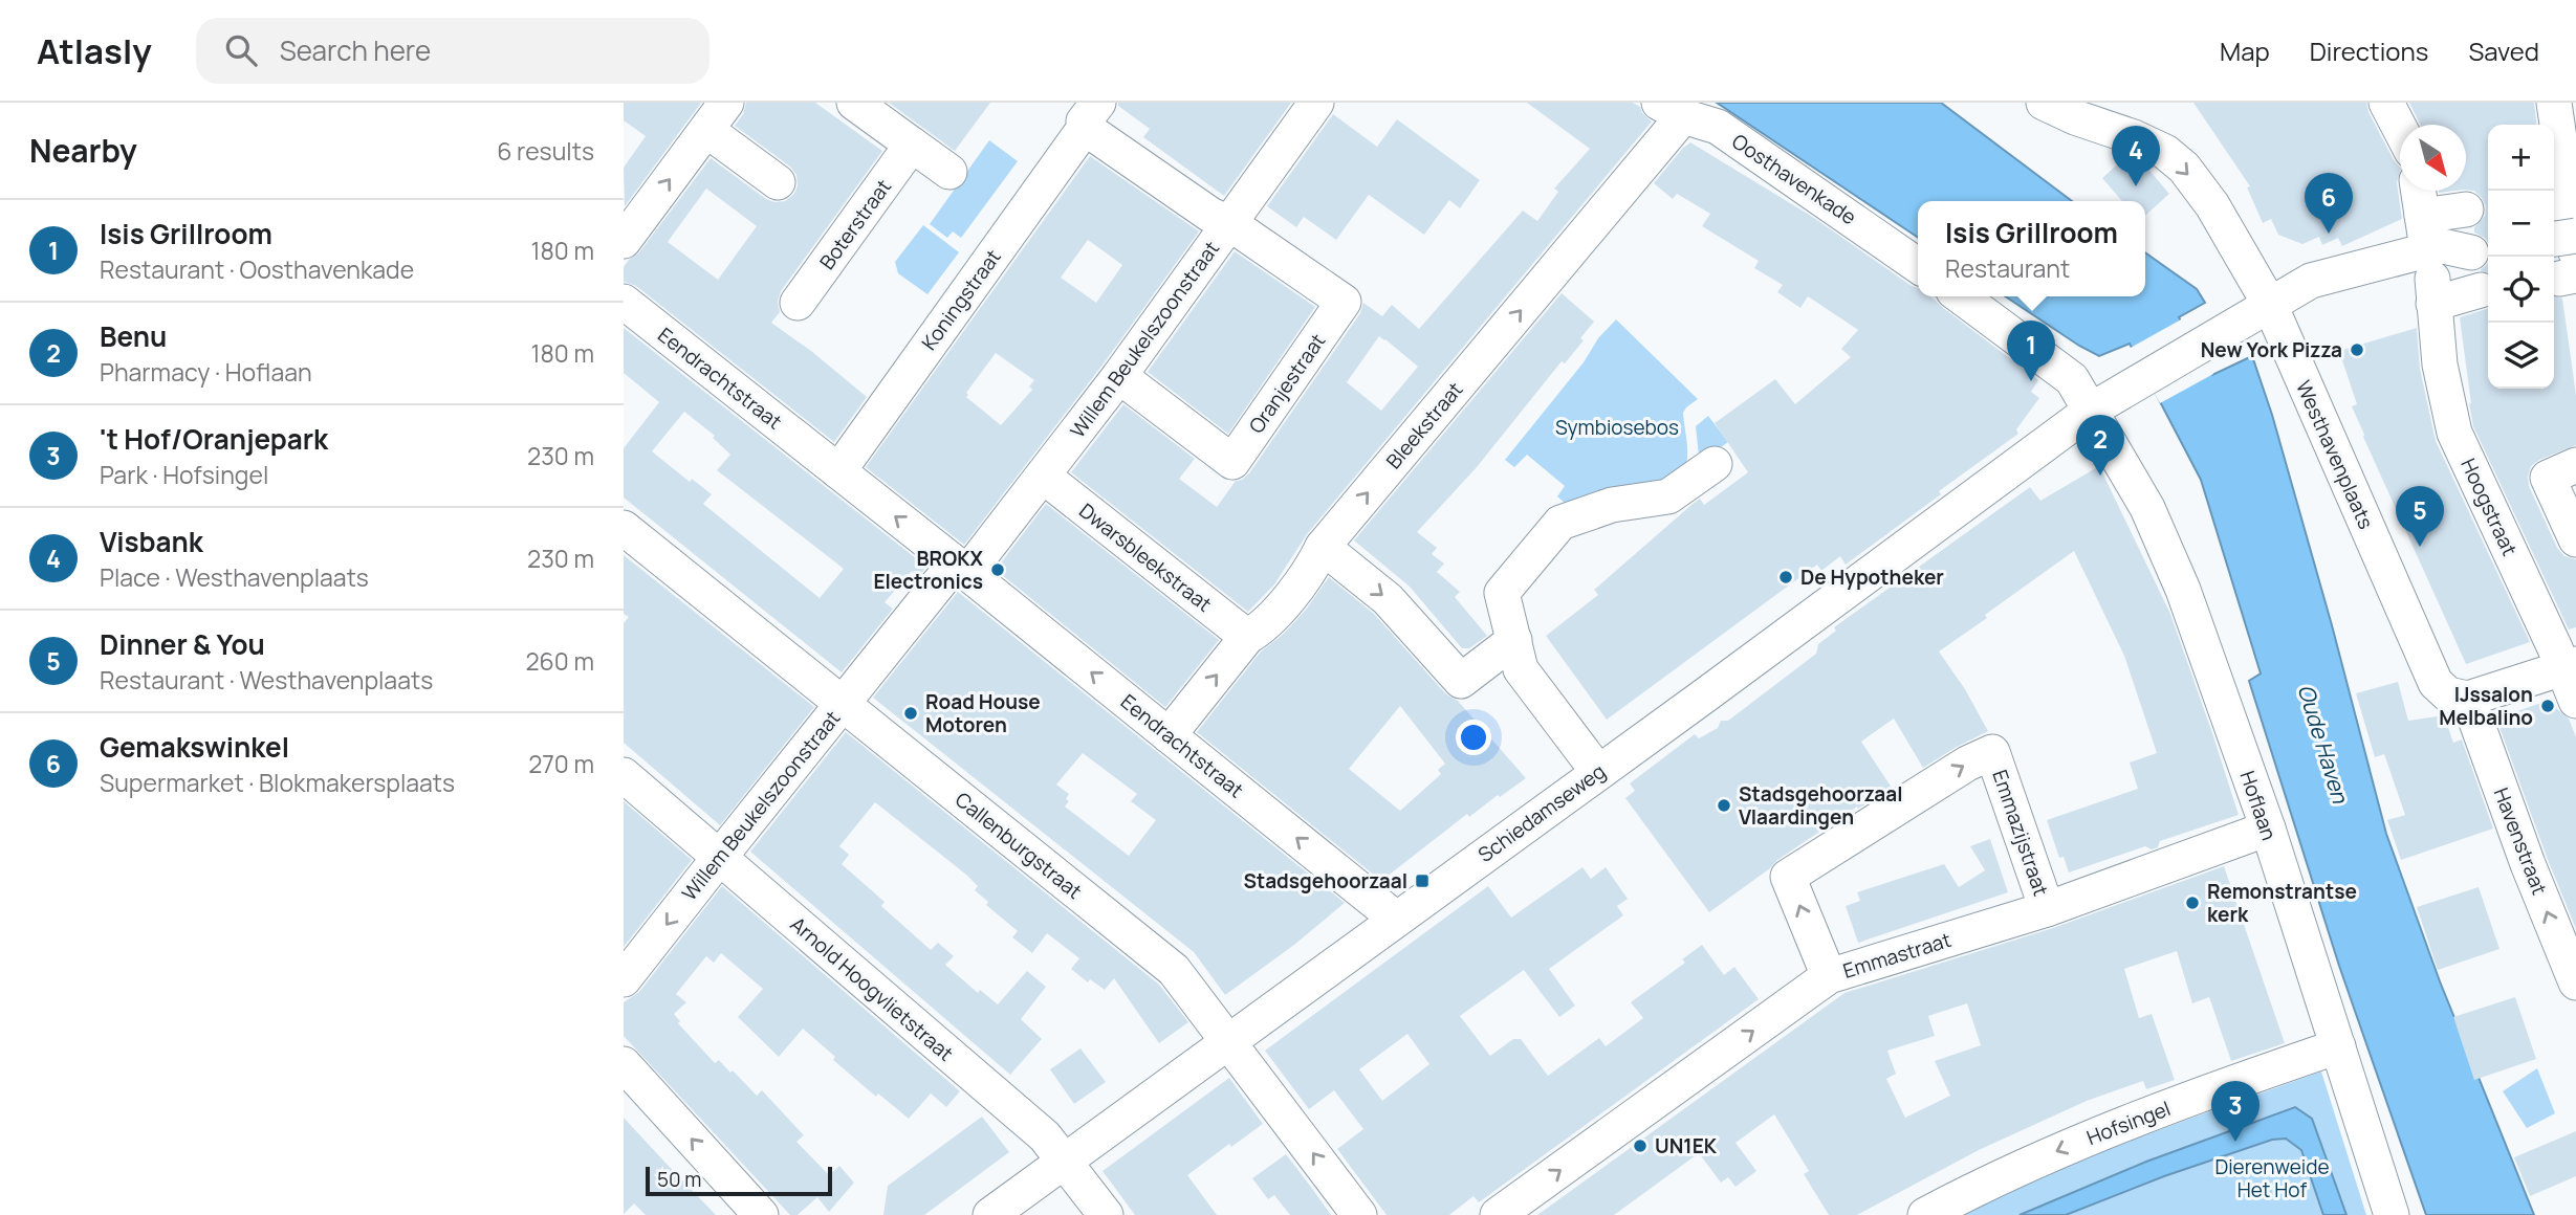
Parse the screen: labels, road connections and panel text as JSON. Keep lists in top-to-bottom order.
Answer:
{
  "streets": {
    "street": [
      "Oosthavenkade",
      "Boterstraat",
      "Koningstraat",
      "Willem Beukelszoonstraat",
      "Eendrachtstraat",
      "Oranjestraat",
      "Bleekstraat",
      "Westhavenplaats",
      "Hoogstraat",
      "Dwarsbleekstraat",
      "Hoflaan",
      "Schiedamseweg",
      "Emmazijstraat",
      "Havenstraat",
      "Callenburgstraat",
      "Emmastraat",
      "Arnold Hoogvlietstraat",
      "Hofsingel"
    ]
  },
  "crossings": [
    ["Oosthavenkade", "Bleekstraat"],
    ["Koningstraat", "Willem Beukelszoonstraat"],
    ["Koningstraat", "Eendrachtstraat"],
    ["Koningstraat", "Oranjestraat"],
    ["Willem Beukelszoonstraat", "Eendrachtstraat"],
    ["Willem Beukelszoonstraat", "Oranjestraat"],
    ["Willem Beukelszoonstraat", "Dwarsbleekstraat"],
    ["Willem Beukelszoonstraat", "Callenburgstraat"],
    ["Willem Beukelszoonstraat", "Arnold Hoogvlietstraat"],
    ["Eendrachtstraat", "Bleekstraat"],
    ["Eendrachtstraat", "Schiedamseweg"],
    ["Bleekstraat", "Dwarsbleekstraat"],
    ["Westhavenplaats", "Schiedamseweg"],
    ["Westhavenplaats", "Havenstraat"],
    ["Hoflaan", "Schiedamseweg"],
    ["Hoflaan", "Emmastraat"],
    ["Hoflaan", "Hofsingel"],
    ["Schiedamseweg", "Callenburgstraat"],
    ["Schiedamseweg", "Arnold Hoogvlietstraat"],
    ["Emmazijstraat", "Emmastraat"]
  ],
  "one_way": [
    "Eendrachtstraat",
    "Bleekstraat",
    "Havenstraat",
    "Emmastraat",
    "Hofsingel"
  ],
  "water": ["Oude Haven"],
  "parks": ["Symbiosebos", "Dierenweide Het Hof"],
  "places": {
    "other": [
      "New York Pizza",
      "BROKX Electronics",
      "De Hypotheker",
      "IJssalon Melbalino",
      "Road House Motoren",
      "Stadsgehoorzaal Vlaardingen",
      "Remonstrantse kerk",
      "UN1EK"
    ],
    "transit": ["Stadsgehoorzaal"]
  },
  "scale_bar": "50 m",
  "north": "bottom right",
  "page": {
    "header": "Atlasly",
    "search": "Search here",
    "nav": ["Map", "Directions", "Saved"],
    "heading": ["Nearby", "6 results"],
    "map_buttons": ["+", "−"],
    "pins": [
      "4",
      "6",
      "1",
      "2",
      "5",
      "3"
    ],
    "list": [
      {
        "mark": "1",
        "name": "Isis Grillroom",
        "note": "Restaurant · Oosthavenkade",
        "value": "180 m"
      },
      {
        "mark": "2",
        "name": "Benu",
        "note": "Pharmacy · Hoflaan",
        "value": "180 m"
      },
      {
        "mark": "3",
        "name": "'t Hof/Oranjepark",
        "note": "Park · Hofsingel",
        "value": "230 m"
      },
      {
        "mark": "4",
        "name": "Visbank",
        "note": "Place · Westhavenplaats",
        "value": "230 m"
      },
      {
        "mark": "5",
        "name": "Dinner & You",
        "note": "Restaurant · Westhavenplaats",
        "value": "260 m"
      },
      {
        "mark": "6",
        "name": "Gemakswinkel",
        "note": "Supermarket · Blokmakersplaats",
        "value": "270 m"
      }
    ],
    "popup": ["Isis Grillroom", "Restaurant"],
    "scale": "50 m"
  }
}
